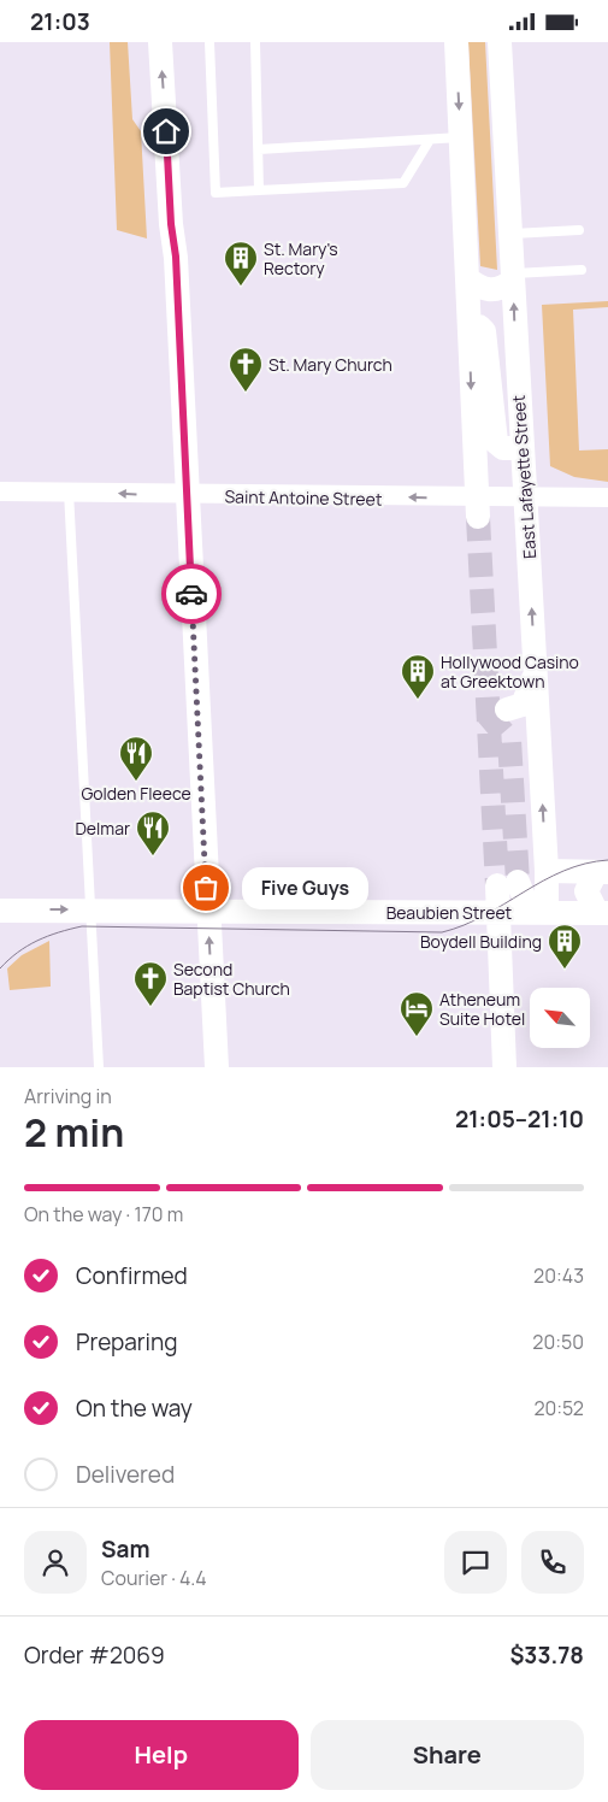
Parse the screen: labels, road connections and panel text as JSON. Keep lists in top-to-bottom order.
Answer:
{
  "streets": {
    "street": ["East Lafayette Street", "Saint Antoine Street", "Beaubien Street"]
  },
  "crossings": [
    ["East Lafayette Street", "Saint Antoine Street"],
    ["East Lafayette Street", "Beaubien Street"]
  ],
  "one_way": ["Saint Antoine Street"],
  "places": {
    "building": ["St. Mary's Rectory", "Hollywood Casino at Greektown", "Boydell Building"],
    "church": ["St. Mary Church", "Second Baptist Church"],
    "restaurant": ["Golden Fleece", "Delmar"],
    "other": ["Five Guys"],
    "hotel": ["Atheneum Suite Hotel"]
  },
  "north": "top left",
  "page": {
    "status": "21:03",
    "bubble": "Five Guys",
    "heading": ["2 min", "Arriving in", "21:05–21:10"],
    "panel": [
      "Sam",
      "Courier · 4.4",
      "Order #2069",
      "$33.78"
    ],
    "bar": "On the way · 170 m",
    "list": [
      ["Confirmed", "20:43"],
      ["Preparing", "20:50"],
      ["On the way", "20:52"],
      "Delivered"
    ],
    "buttons": ["Help", "Share"]
  }
}
